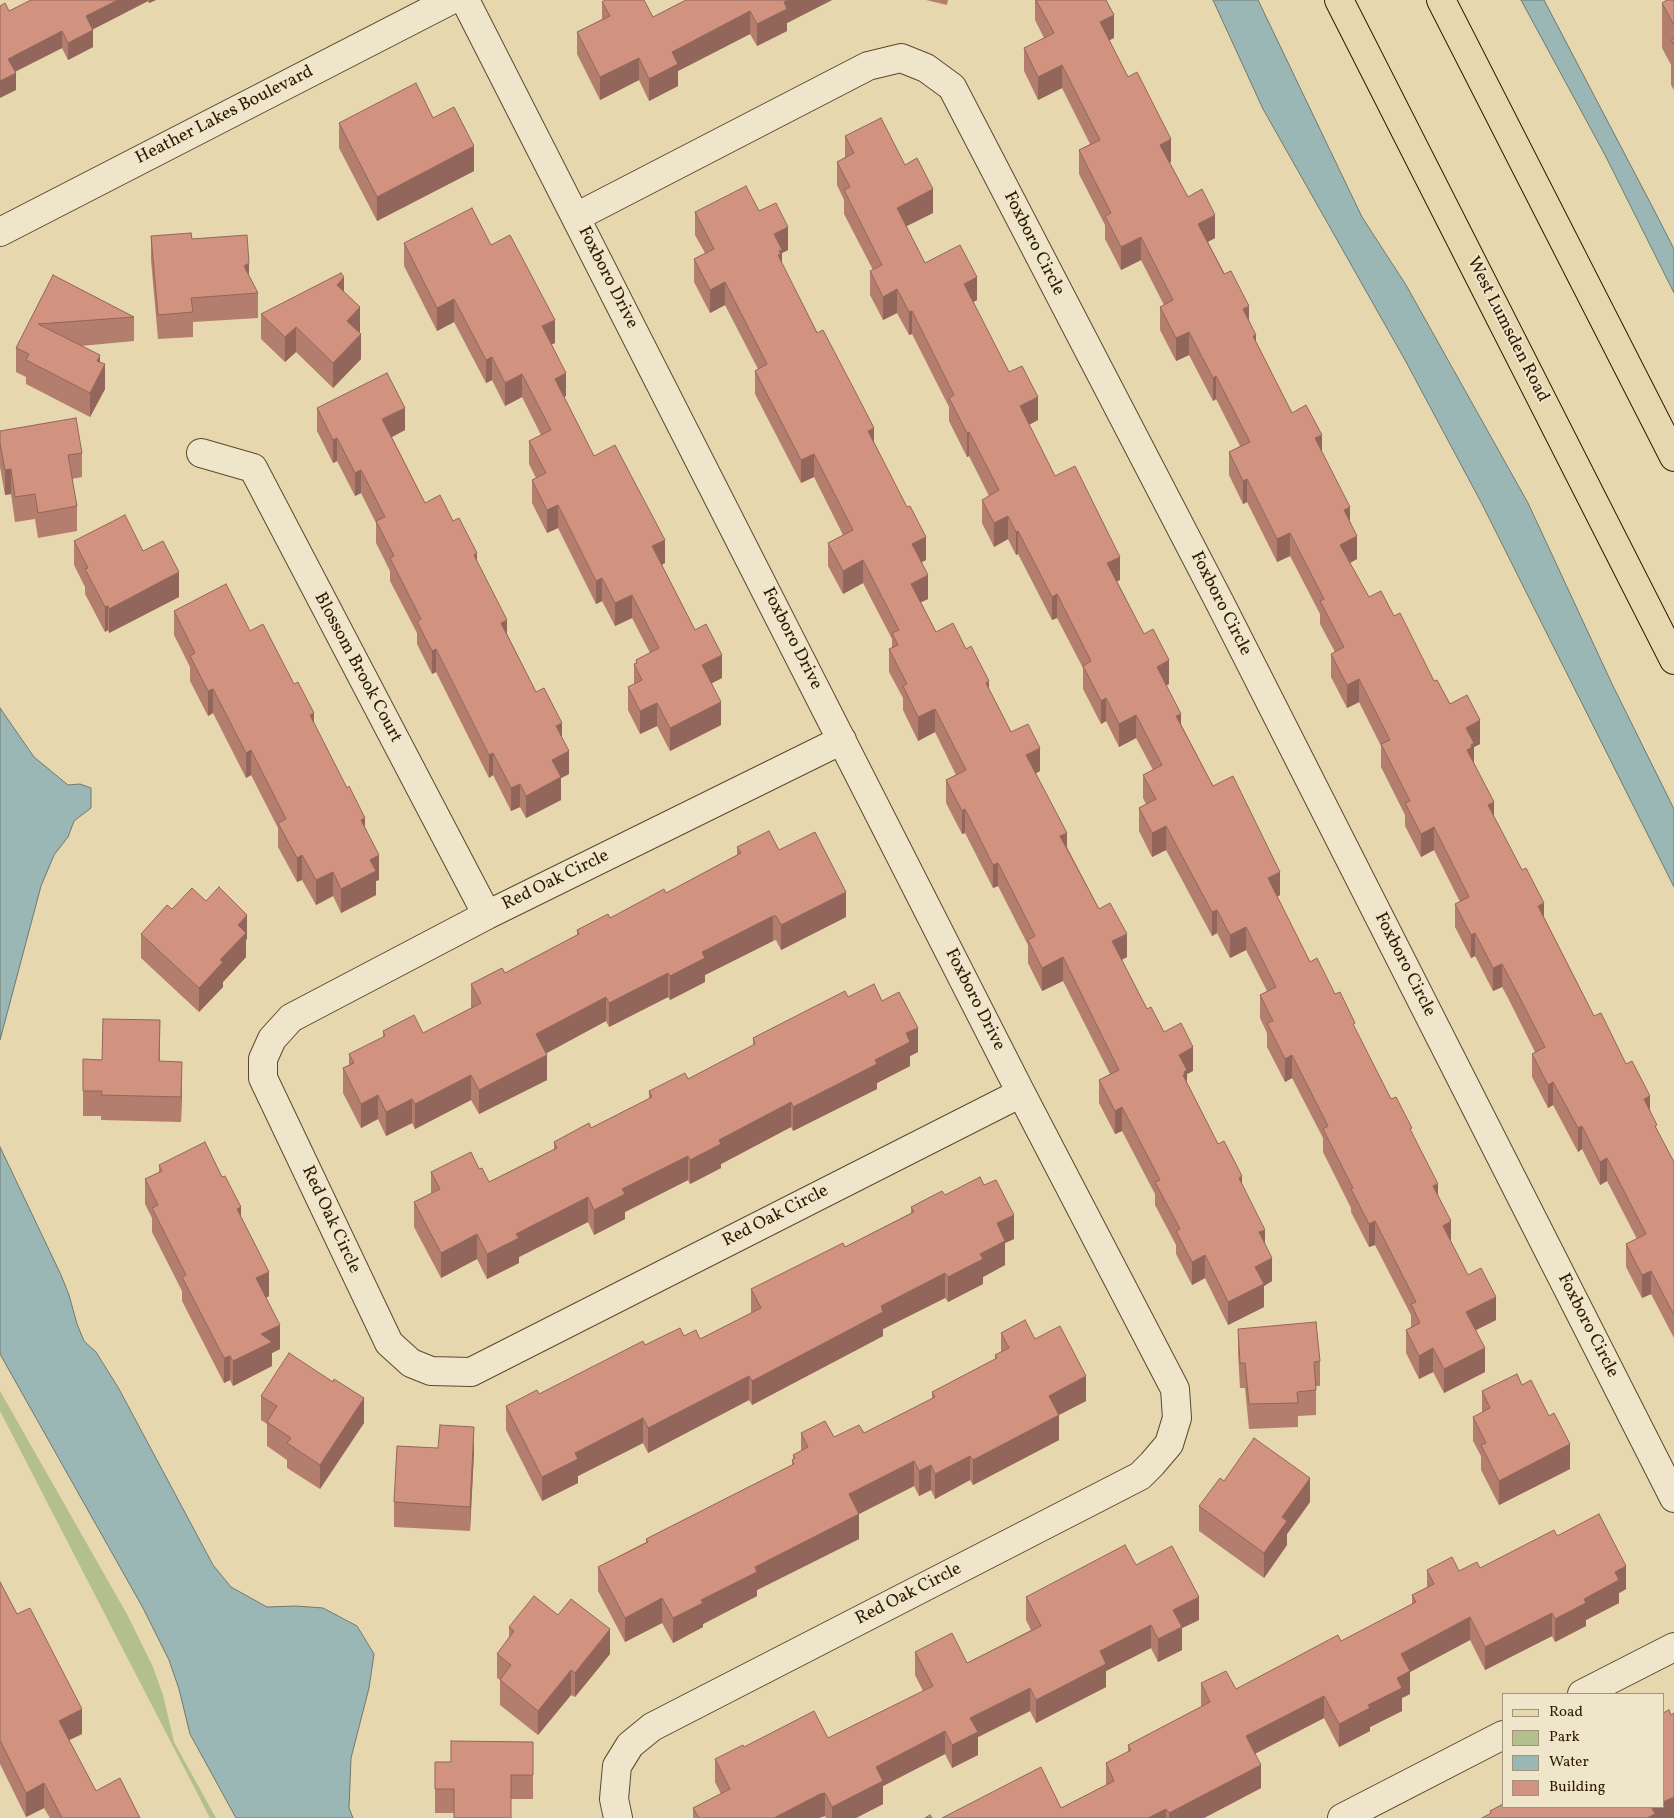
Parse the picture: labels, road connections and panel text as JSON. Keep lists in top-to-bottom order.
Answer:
{
  "streets": {
    "main road": ["West Lumsden Road"],
    "street": [
      "Heather Lakes Boulevard",
      "Foxboro Circle",
      "Foxboro Drive",
      "Blossom Brook Court",
      "Red Oak Circle"
    ]
  },
  "crossings": [
    ["Foxboro Circle", "Foxboro Drive"],
    ["Foxboro Drive", "Red Oak Circle"],
    ["Blossom Brook Court", "Red Oak Circle"]
  ],
  "legend": [
    "Road",
    "Park",
    "Water",
    "Building"
  ]
}
